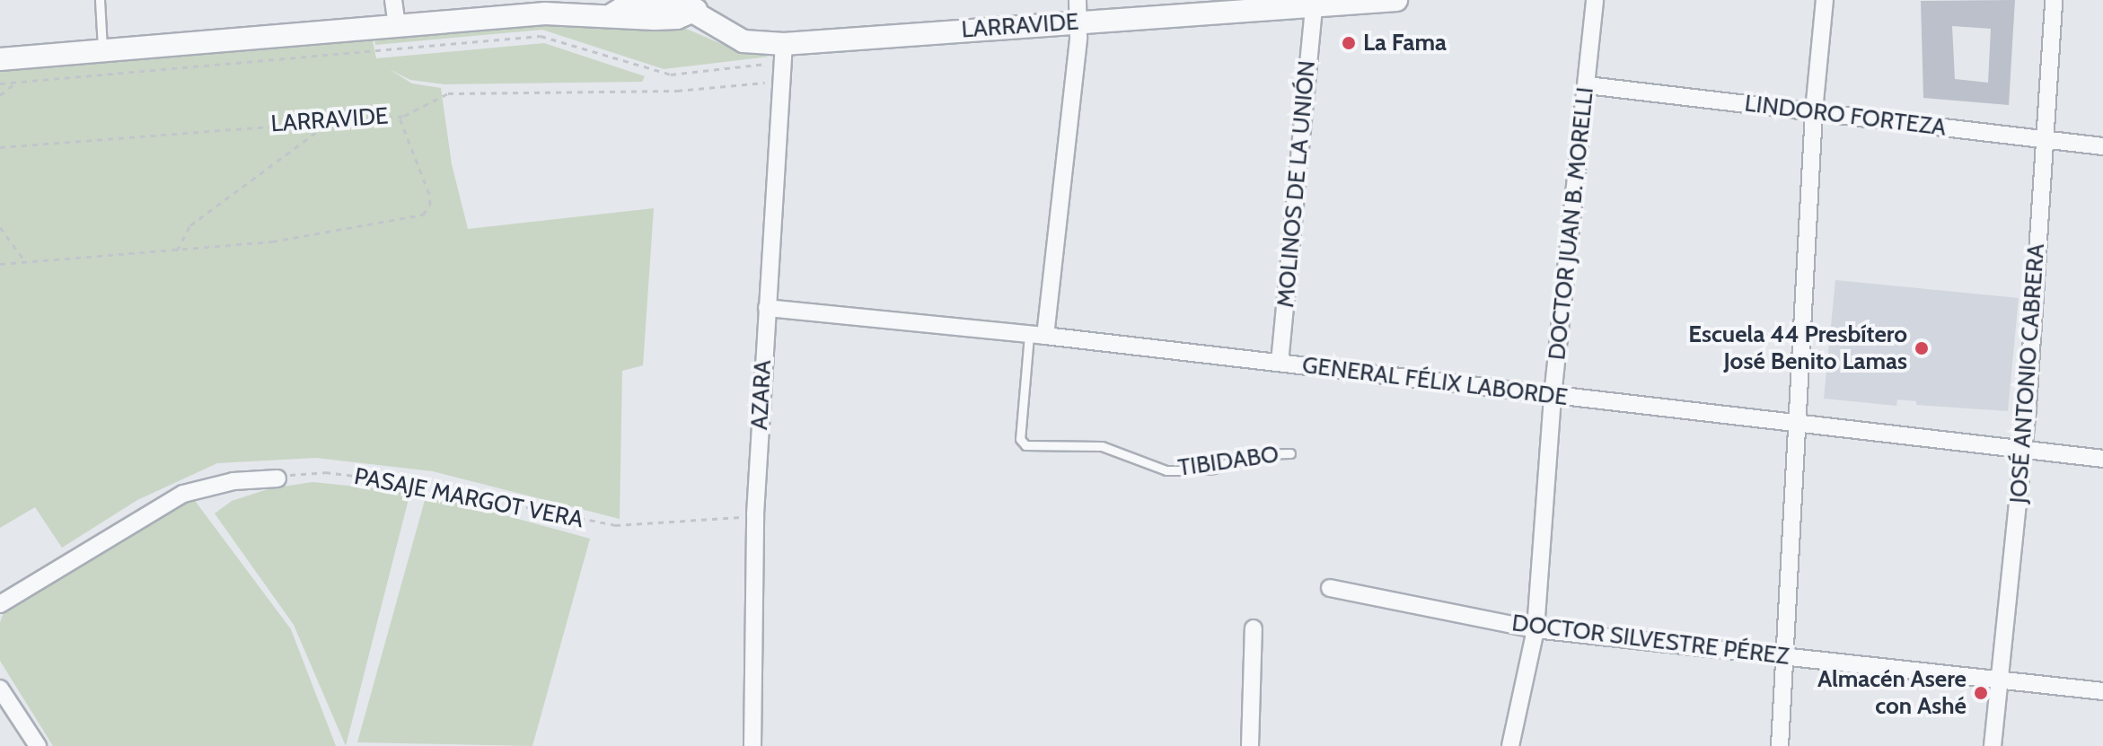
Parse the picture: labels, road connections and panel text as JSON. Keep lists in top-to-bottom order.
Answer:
{
  "streets": {
    "street": [
      "LARRAVIDE",
      "LINDORO FORTEZA",
      "MOLINOS DE LA UNIÓN",
      "DOCTOR JUAN B. MORELLI",
      "JOSÉ ANTONIO CABRERA",
      "GENERAL FÉLIX LABORDE",
      "AZARA",
      "TIBIDABO",
      "DOCTOR SILVESTRE PÉREZ"
    ],
    "path": ["PASAJE MARGOT VERA"]
  },
  "crossings": [
    ["LARRAVIDE", "MOLINOS DE LA UNIÓN"],
    ["LARRAVIDE", "AZARA"],
    ["LARRAVIDE", "TIBIDABO"],
    ["LINDORO FORTEZA", "DOCTOR JUAN B. MORELLI"],
    ["LINDORO FORTEZA", "JOSÉ ANTONIO CABRERA"],
    ["MOLINOS DE LA UNIÓN", "GENERAL FÉLIX LABORDE"],
    ["DOCTOR JUAN B. MORELLI", "GENERAL FÉLIX LABORDE"],
    ["DOCTOR JUAN B. MORELLI", "DOCTOR SILVESTRE PÉREZ"],
    ["JOSÉ ANTONIO CABRERA", "GENERAL FÉLIX LABORDE"],
    ["JOSÉ ANTONIO CABRERA", "DOCTOR SILVESTRE PÉREZ"],
    ["GENERAL FÉLIX LABORDE", "AZARA"],
    ["GENERAL FÉLIX LABORDE", "TIBIDABO"],
    ["AZARA", "PASAJE MARGOT VERA"]
  ],
  "places": ["La Fama", "Escuela 44 Presbítero José Benito Lamas", "Almacén Asere con Ashé"]
}
